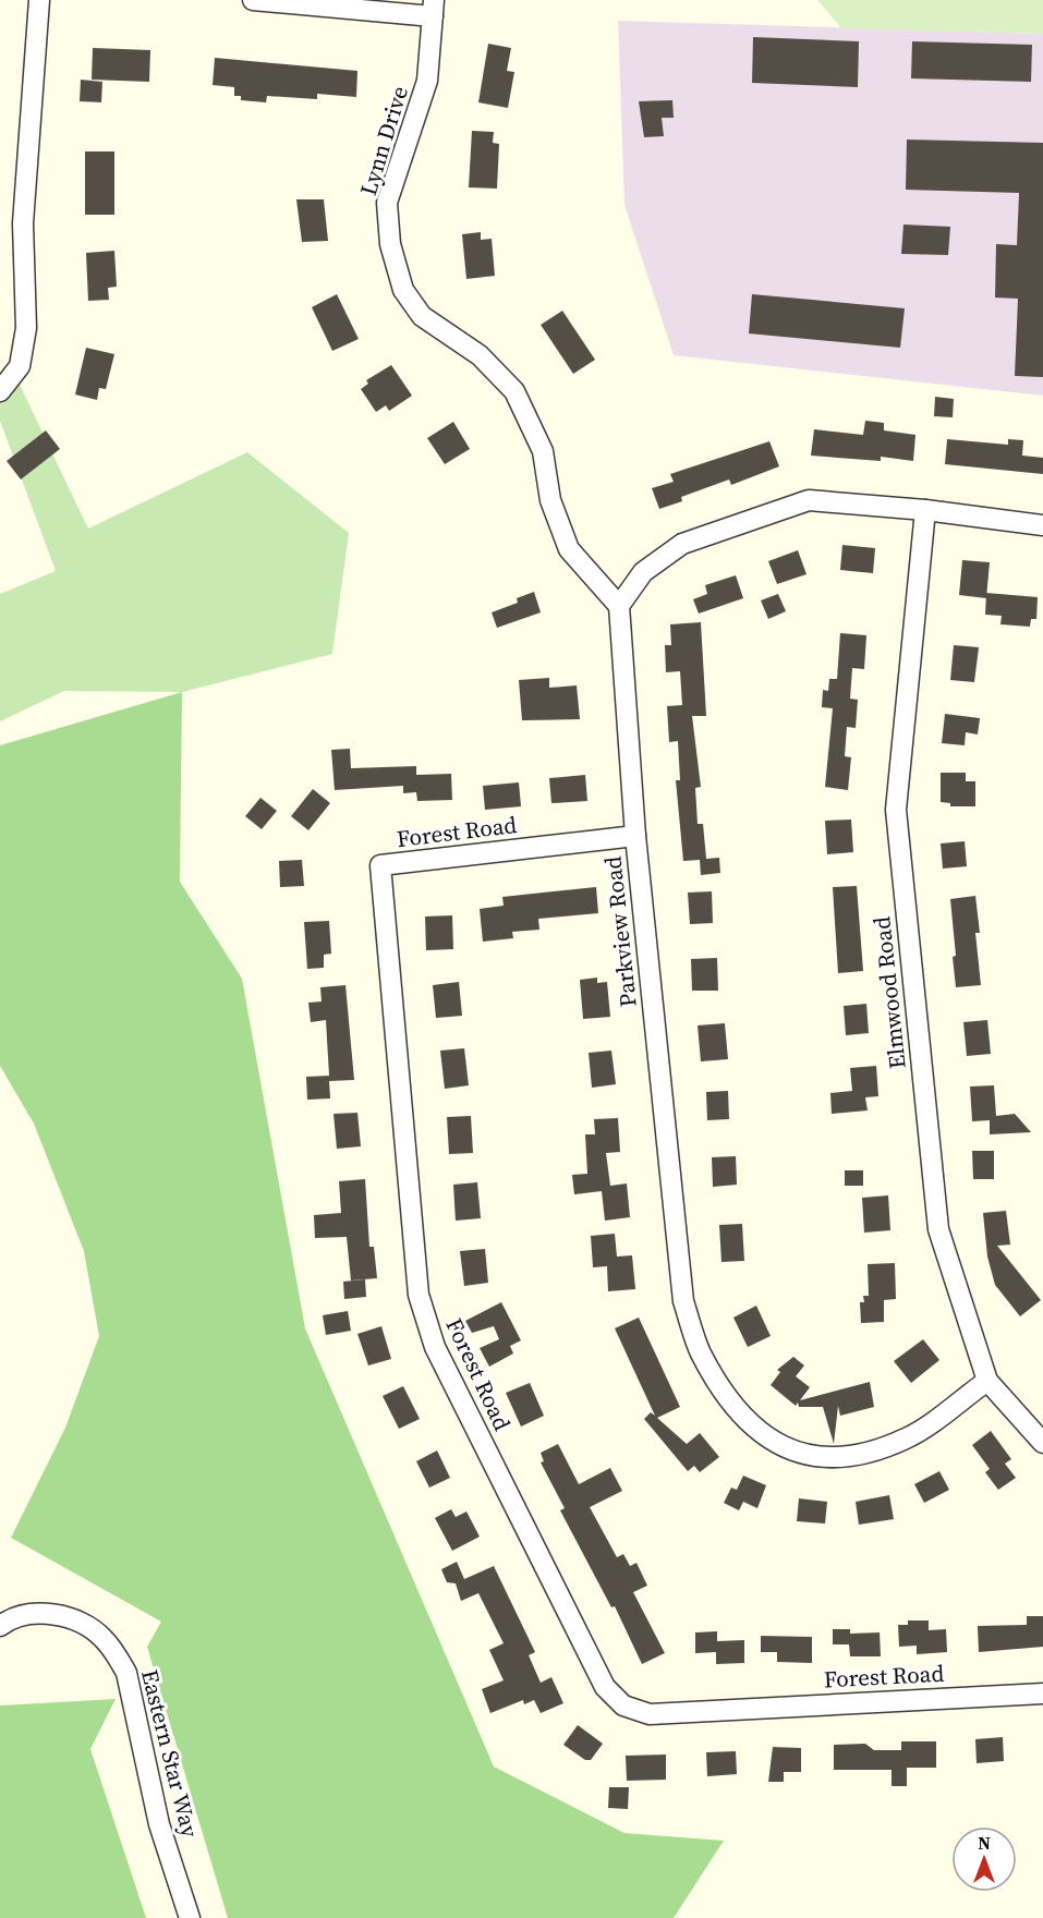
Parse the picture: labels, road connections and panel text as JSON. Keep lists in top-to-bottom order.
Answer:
{
  "streets": {
    "street": [
      "Lynn Drive",
      "Forest Road",
      "Parkview Road",
      "Elmwood Road",
      "Eastern Star Way"
    ]
  },
  "crossings": [
    ["Lynn Drive", "Parkview Road"],
    ["Forest Road", "Parkview Road"],
    ["Parkview Road", "Elmwood Road"]
  ],
  "north": "top"
}
